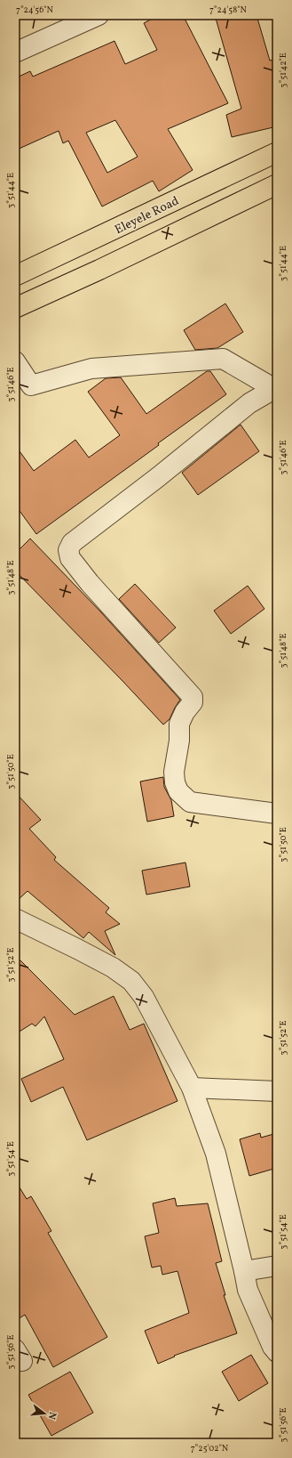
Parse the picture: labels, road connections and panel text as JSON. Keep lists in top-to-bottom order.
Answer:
{
  "streets": {
    "main road": ["Eleyele Road"]
  },
  "north": "right",
  "coordinates": [
    "7°24'56\"N",
    "7°24'58\"N",
    "3°51'42\"E",
    "3°51'44\"E",
    "3°51'46\"E",
    "3°51'48\"E",
    "3°51'50\"E",
    "3°51'52\"E",
    "3°51'54\"E",
    "3°51'56\"E",
    "7°25'02\"N"
  ]
}
